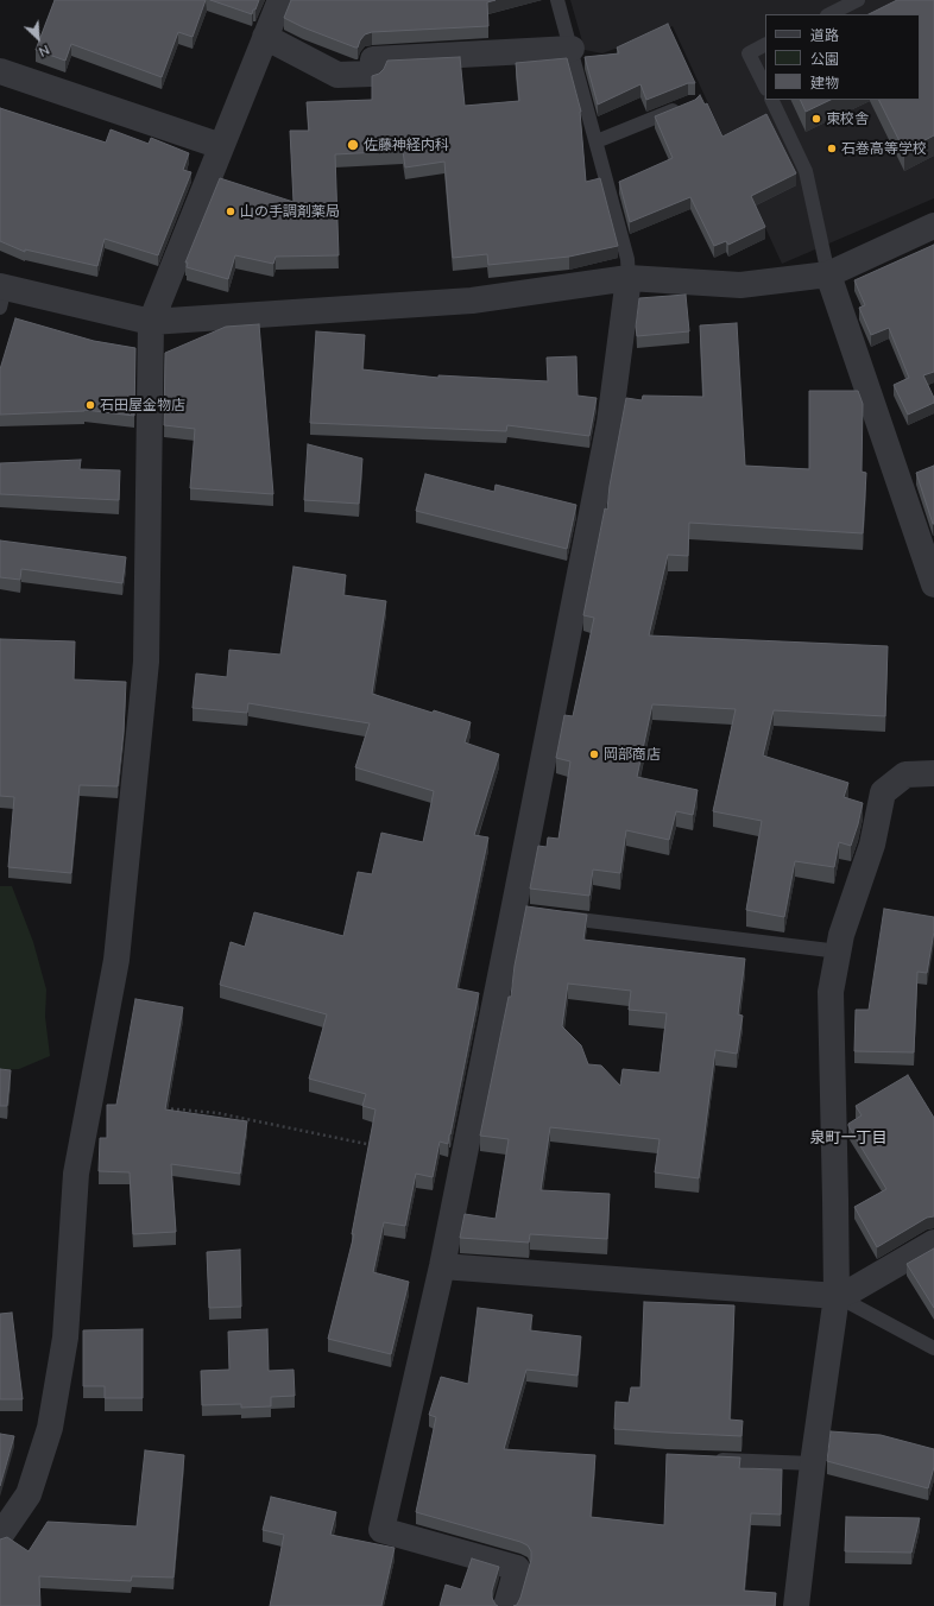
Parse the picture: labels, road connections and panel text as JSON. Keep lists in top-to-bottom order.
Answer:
{
  "districts": ["泉町一丁目"],
  "places": [
    "東校舎",
    "佐藤神経内科",
    "石巻高等学校",
    "山の手調剤薬局",
    "石田屋金物店",
    "岡部商店"
  ],
  "legend": ["道路", "公園", "建物"],
  "north": "bottom right"
}
